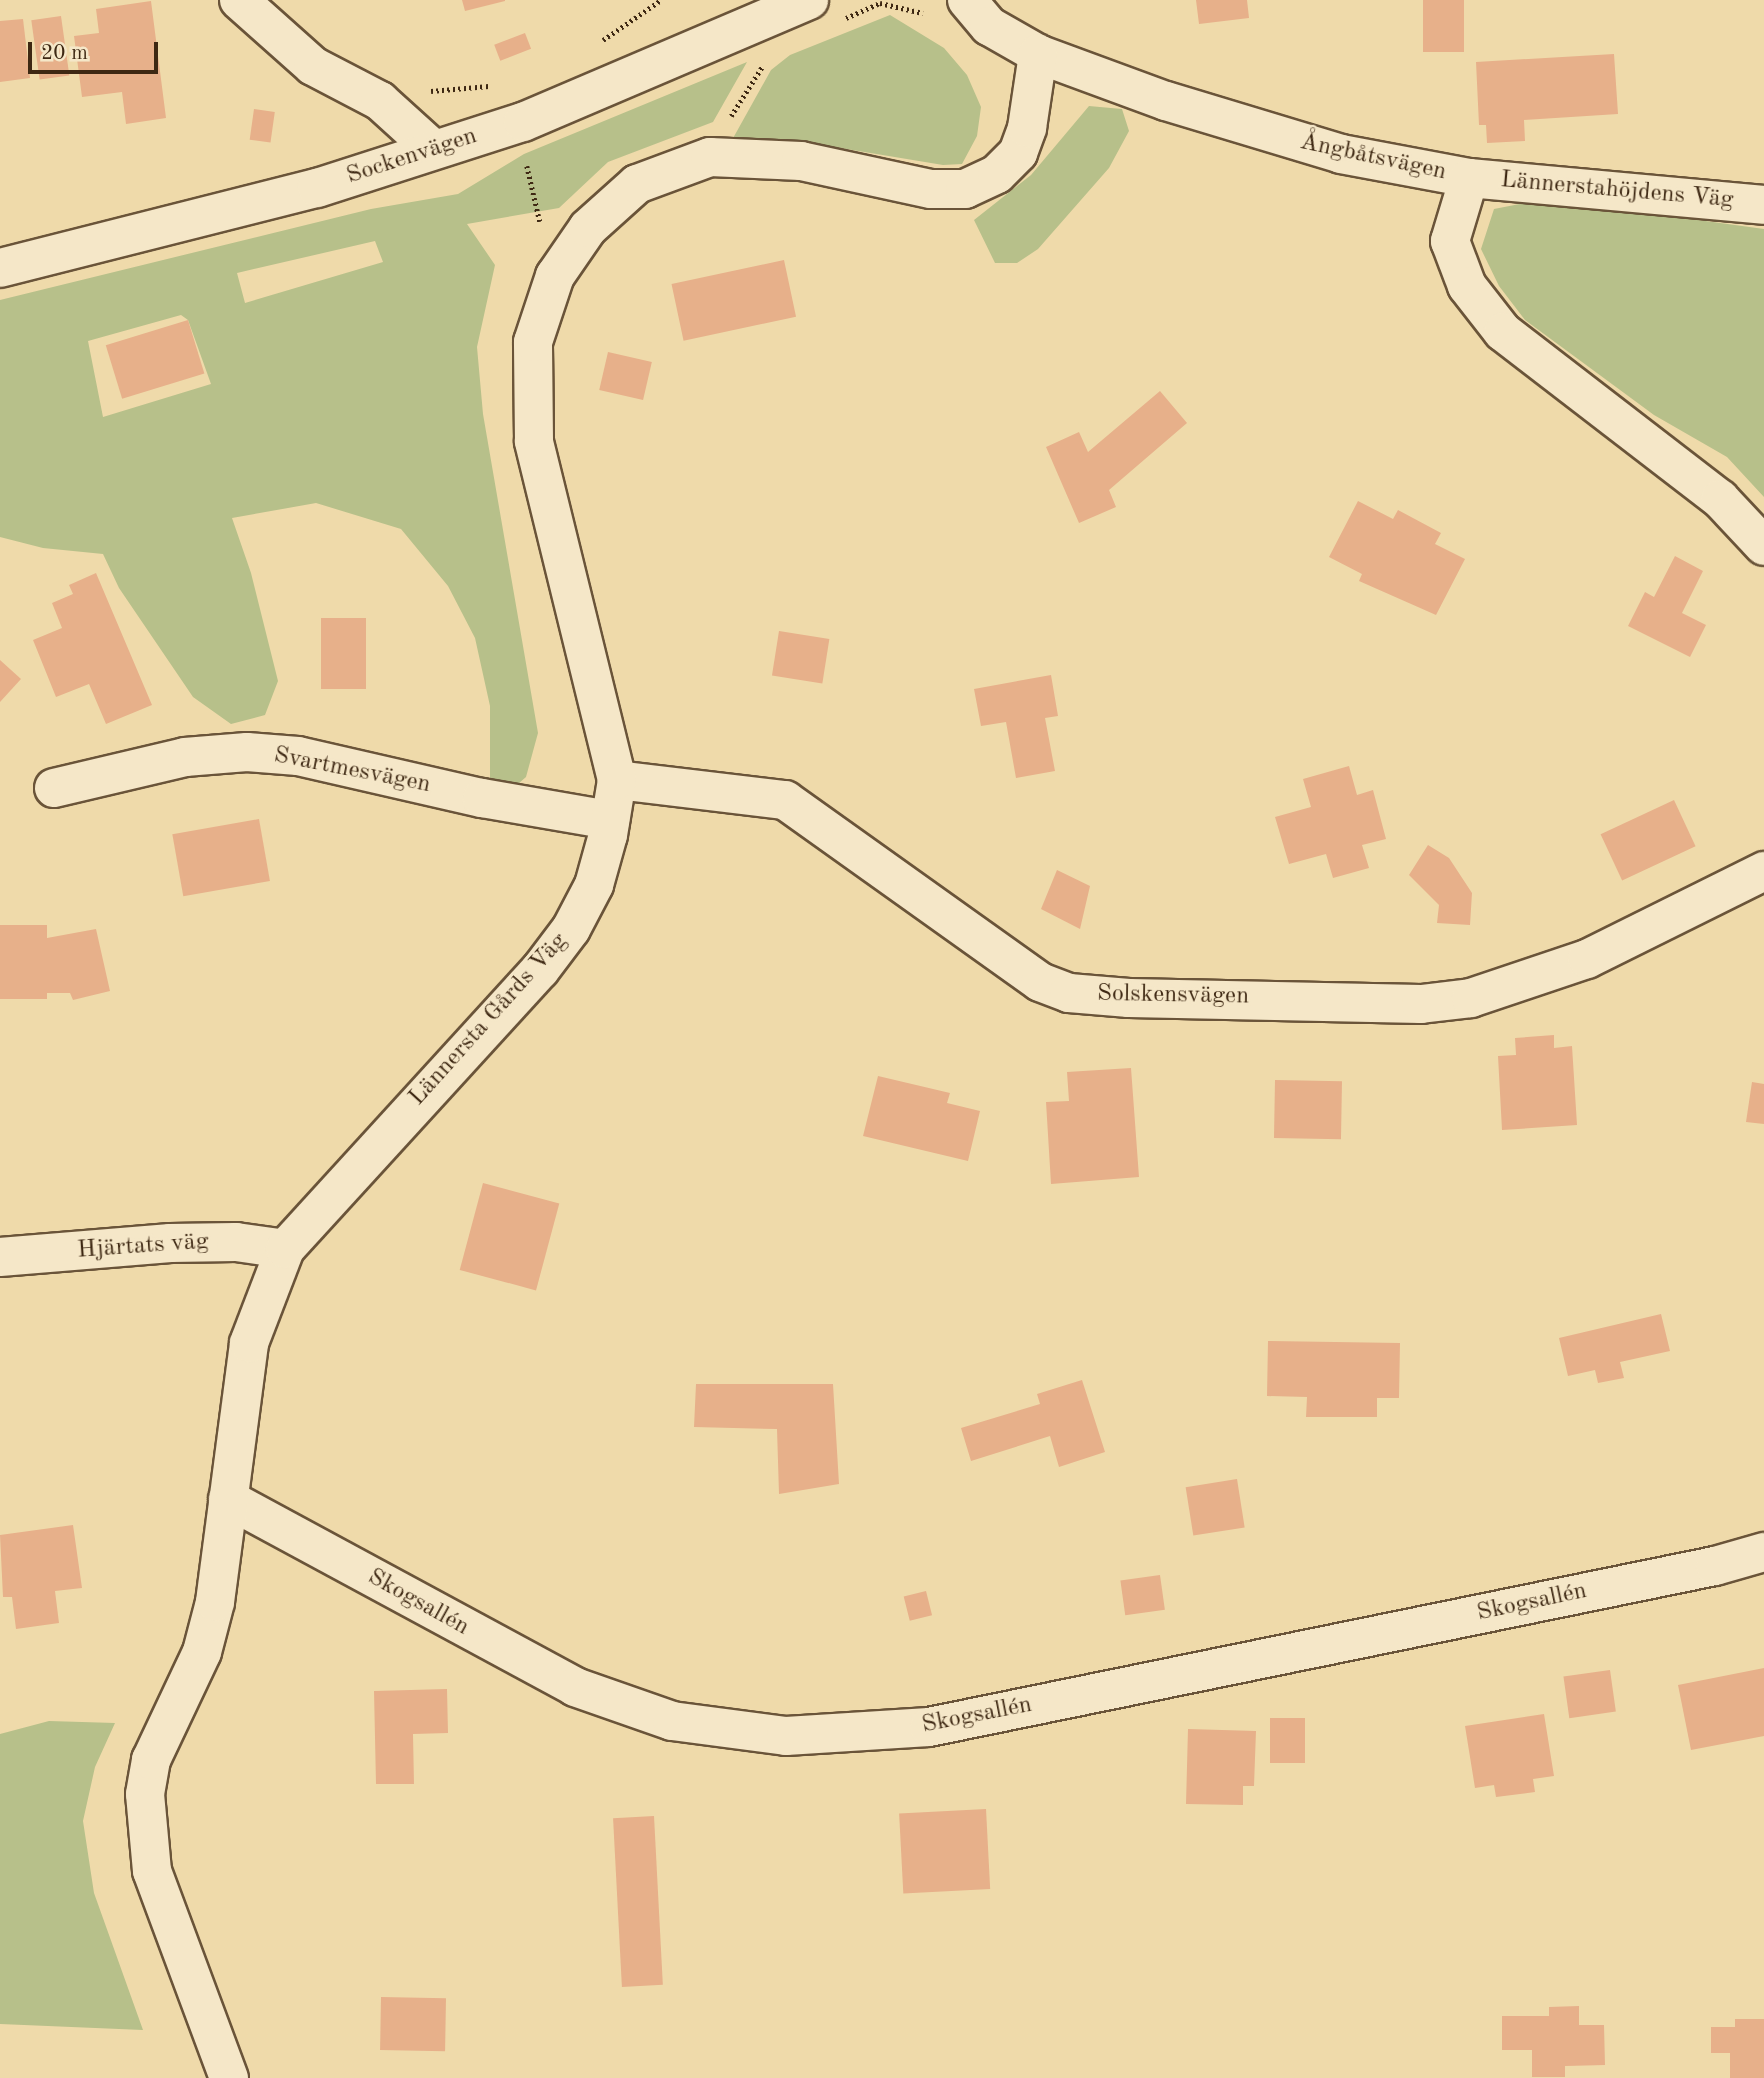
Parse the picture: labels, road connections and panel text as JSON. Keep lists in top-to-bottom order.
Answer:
{
  "streets": {
    "street": [
      "Sockenvägen",
      "Ångbåtsvägen",
      "Lännerstahöjdens Väg",
      "Svartmesvägen",
      "Solskensvägen",
      "Lännersta Gårds Väg",
      "Hjärtats väg",
      "Skogsallén"
    ]
  },
  "crossings": [
    ["Ångbåtsvägen", "Lännerstahöjdens Väg"],
    ["Ångbåtsvägen", "Lännersta Gårds Väg"],
    ["Svartmesvägen", "Lännersta Gårds Väg"],
    ["Solskensvägen", "Lännersta Gårds Väg"],
    ["Lännersta Gårds Väg", "Hjärtats väg"],
    ["Lännersta Gårds Väg", "Skogsallén"]
  ],
  "scale_bar": "20 m"
}
